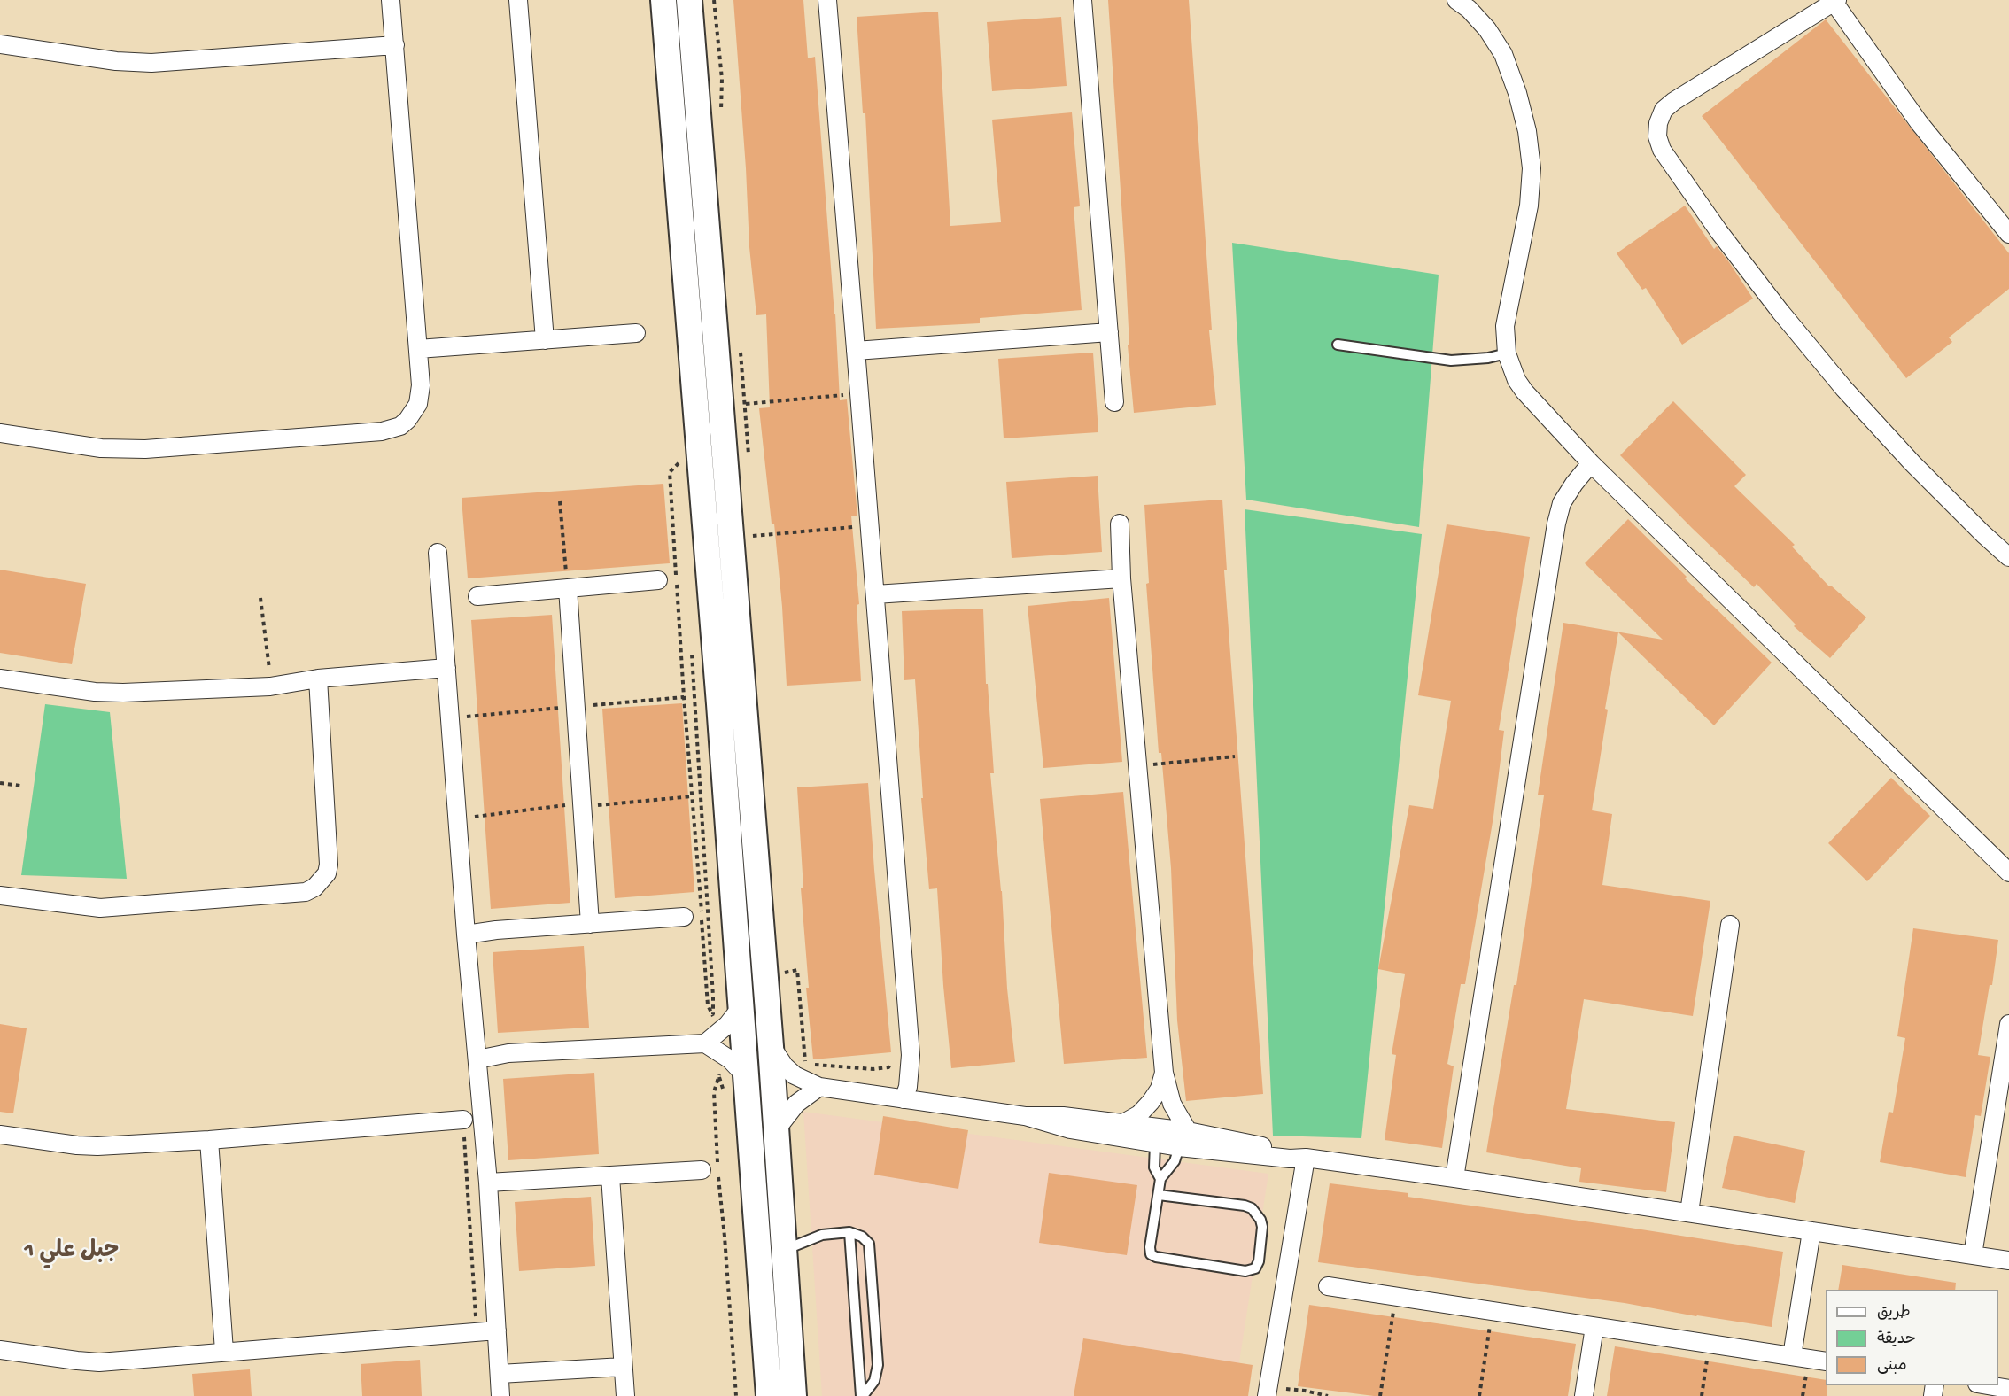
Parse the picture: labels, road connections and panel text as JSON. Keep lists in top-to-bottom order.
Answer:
{
  "districts": ["جبل علي 1"],
  "legend": ["طريق", "حديقة", "مبنى"]
}
